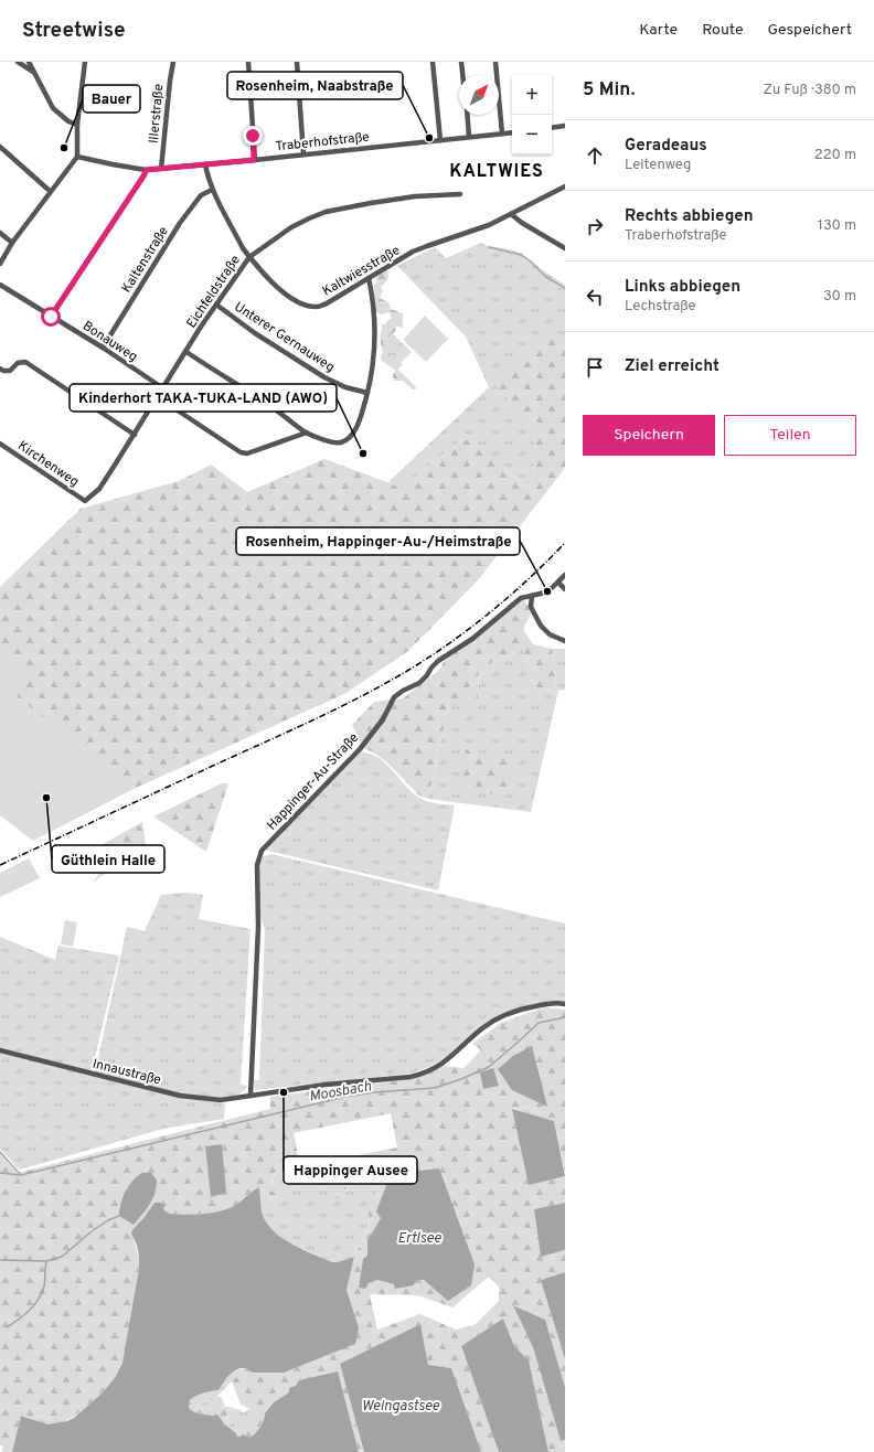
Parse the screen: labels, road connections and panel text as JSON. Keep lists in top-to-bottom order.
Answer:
{
  "streets": {
    "street": [
      "Illerstraße",
      "Traberhofstraße",
      "Kaltenstraße",
      "Kaltwiesstraße",
      "Eichfeldstraße",
      "Unterer Gernauweg",
      "Bonauweg",
      "Kirchenweg",
      "Happinger-Au-Straße",
      "Innaustraße"
    ]
  },
  "crossings": [
    ["Illerstraße", "Traberhofstraße"],
    ["Traberhofstraße", "Kaltwiesstraße"],
    ["Kaltenstraße", "Kaltwiesstraße"],
    ["Kaltenstraße", "Bonauweg"],
    ["Kaltwiesstraße", "Eichfeldstraße"],
    ["Eichfeldstraße", "Unterer Gernauweg"],
    ["Eichfeldstraße", "Bonauweg"],
    ["Eichfeldstraße", "Kirchenweg"],
    ["Happinger-Au-Straße", "Innaustraße"]
  ],
  "districts": ["KALTWIES"],
  "water": ["Moosbach", "Ertlsee", "Weingastsee"],
  "places": [
    "Rosenheim, Naabstraße",
    "Bauer",
    "Kinderhort TAKA-TUKA-LAND (AWO)",
    "Rosenheim, Happinger-Au-/Heimstraße",
    "Güthlein Halle",
    "Happinger Ausee"
  ],
  "north": "top right",
  "page": {
    "header": "Streetwise",
    "nav": ["Karte", "Route", "Gespeichert"],
    "heading": ["5 Min.", "Zu Fuß · 380 m"],
    "map_buttons": ["+", "−"],
    "list": [
      ["Geradeaus", "Leitenweg", "220 m"],
      ["Rechts abbiegen", "Traberhofstraße", "130 m"],
      ["Links abbiegen", "Lechstraße", "30 m"],
      "Ziel erreicht"
    ],
    "buttons": ["Speichern", "Teilen"]
  }
}
